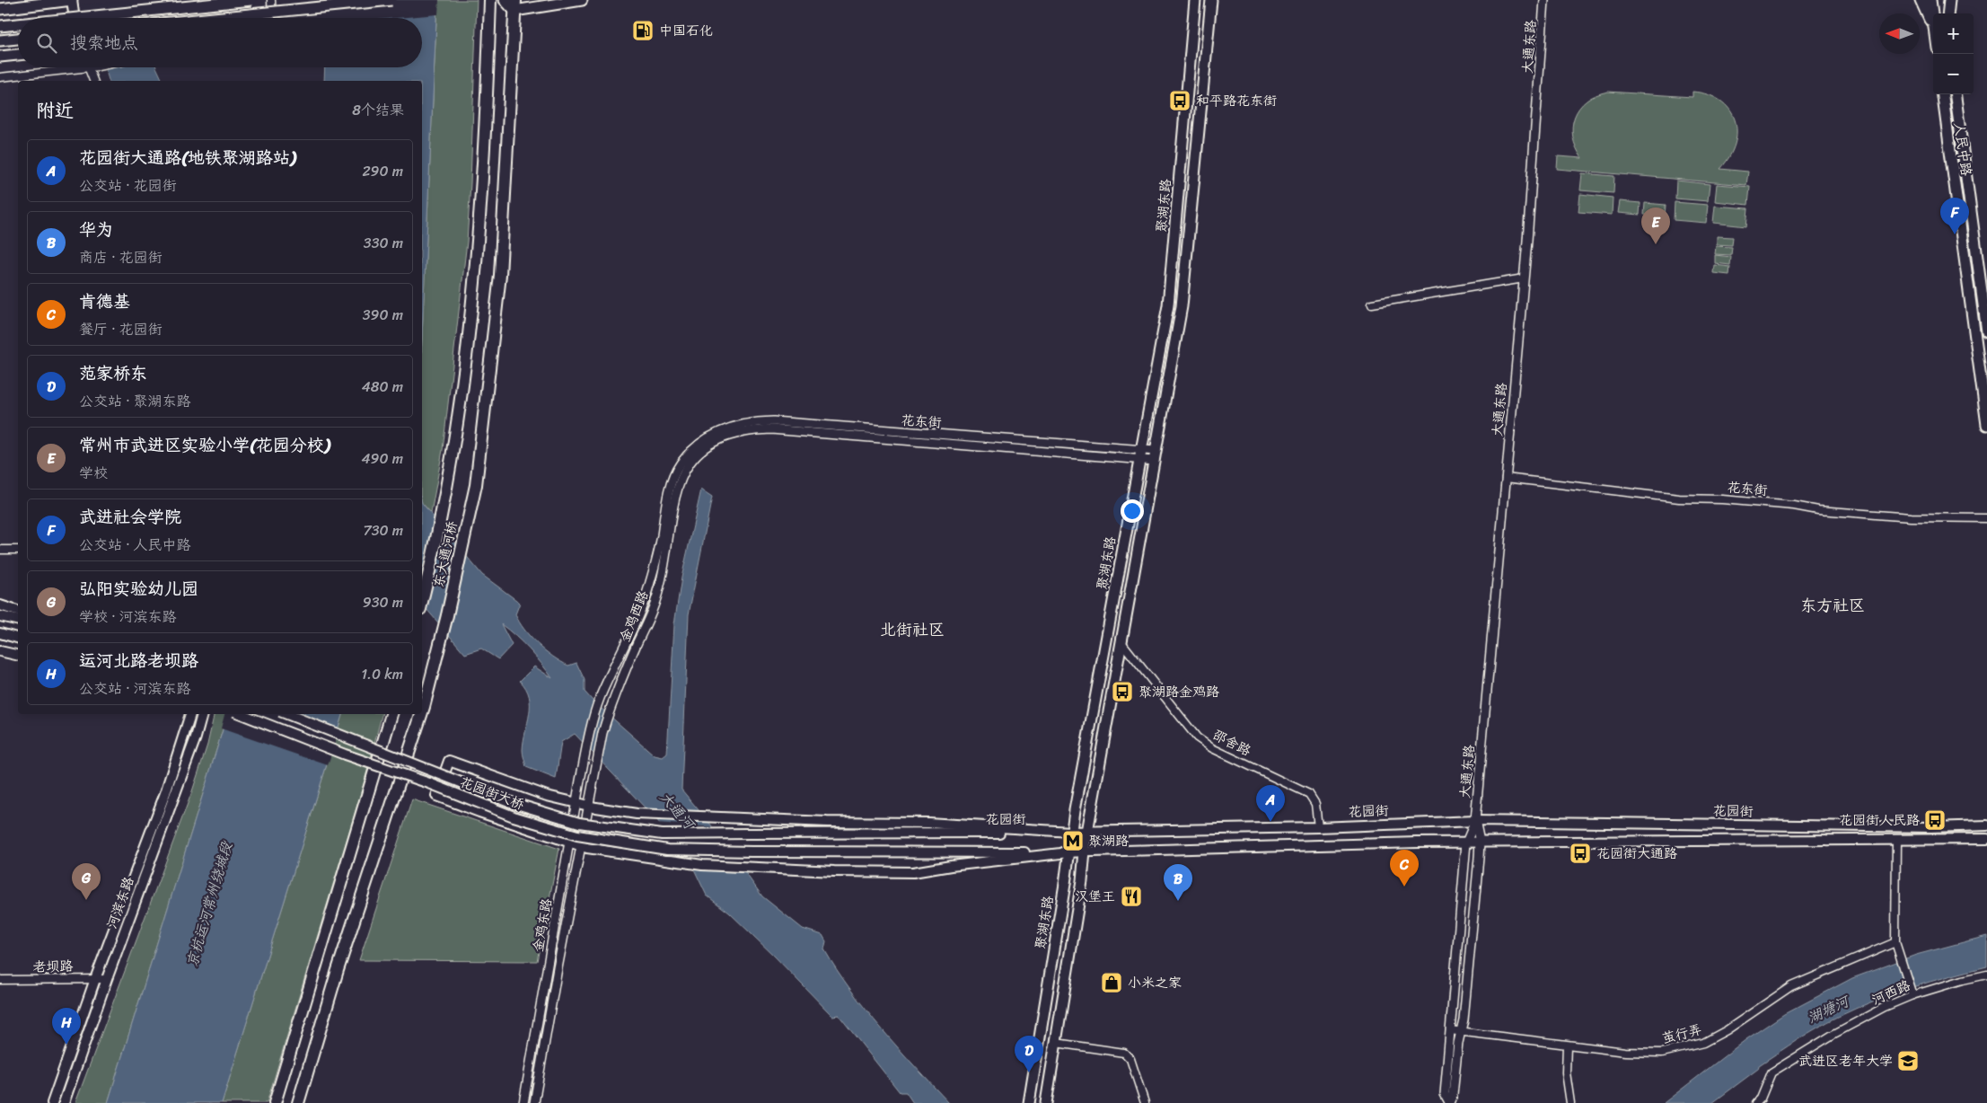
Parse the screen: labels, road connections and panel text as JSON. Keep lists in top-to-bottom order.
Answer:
{
  "streets": {
    "highway": ["东大通河桥"],
    "main road": [
      "人民中路",
      "聚湖东路",
      "花园街大桥",
      "花园街",
      "河滨东路"
    ],
    "street": [
      "大通东路",
      "花东街",
      "金鸡西路",
      "邵舍路",
      "金鸡东路",
      "老坝路",
      "河西路",
      "茧行弄"
    ]
  },
  "crossings": [
    ["大通东路", "花东街"],
    ["大通东路", "花园街"],
    ["大通东路", "茧行弄"],
    ["聚湖东路", "花东街"],
    ["聚湖东路", "邵舍路"],
    ["聚湖东路", "花园街大桥"],
    ["聚湖东路", "花园街"],
    ["花东街", "金鸡西路"],
    ["金鸡西路", "金鸡东路"],
    ["邵舍路", "花园街"],
    ["花园街大桥", "花园街"],
    ["河滨东路", "老坝路"]
  ],
  "districts": ["东方社区", "北街社区"],
  "water": ["大通河", "京杭运河常州绕城段", "湖塘河"],
  "places": {
    "fuel station": ["中国石化"],
    "bus stop": [
      "和平路花东街",
      "聚湖路金鸡路",
      "花园街人民路",
      "花园街大通路"
    ],
    "metro station": ["聚湖路"],
    "restaurant": ["汉堡王"],
    "shop": ["小米之家"],
    "school or university": ["武进区老年大学"]
  },
  "north": "left",
  "page": {
    "map_buttons": ["+", "−"],
    "search": "搜索地点",
    "heading": ["附近", "8个结果"],
    "list": [
      {
        "mark": "A",
        "name": "花园街大通路(地铁聚湖路站)",
        "note": "公交站 · 花园街",
        "value": "290 m"
      },
      {
        "mark": "B",
        "name": "华为",
        "note": "商店 · 花园街",
        "value": "330 m"
      },
      {
        "mark": "C",
        "name": "肯德基",
        "note": "餐厅 · 花园街",
        "value": "390 m"
      },
      {
        "mark": "D",
        "name": "范家桥东",
        "note": "公交站 · 聚湖东路",
        "value": "480 m"
      },
      {
        "mark": "E",
        "name": "常州市武进区实验小学(花园分校)",
        "note": "学校",
        "value": "490 m"
      },
      {
        "mark": "F",
        "name": "武进社会学院",
        "note": "公交站 · 人民中路",
        "value": "730 m"
      },
      {
        "mark": "G",
        "name": "弘阳实验幼儿园",
        "note": "学校 · 河滨东路",
        "value": "930 m"
      },
      {
        "mark": "H",
        "name": "运河北路老坝路",
        "note": "公交站 · 河滨东路",
        "value": "1.0 km"
      }
    ],
    "pins": [
      "F",
      "E",
      "A",
      "C",
      "G",
      "B",
      "H",
      "D"
    ]
  }
}
